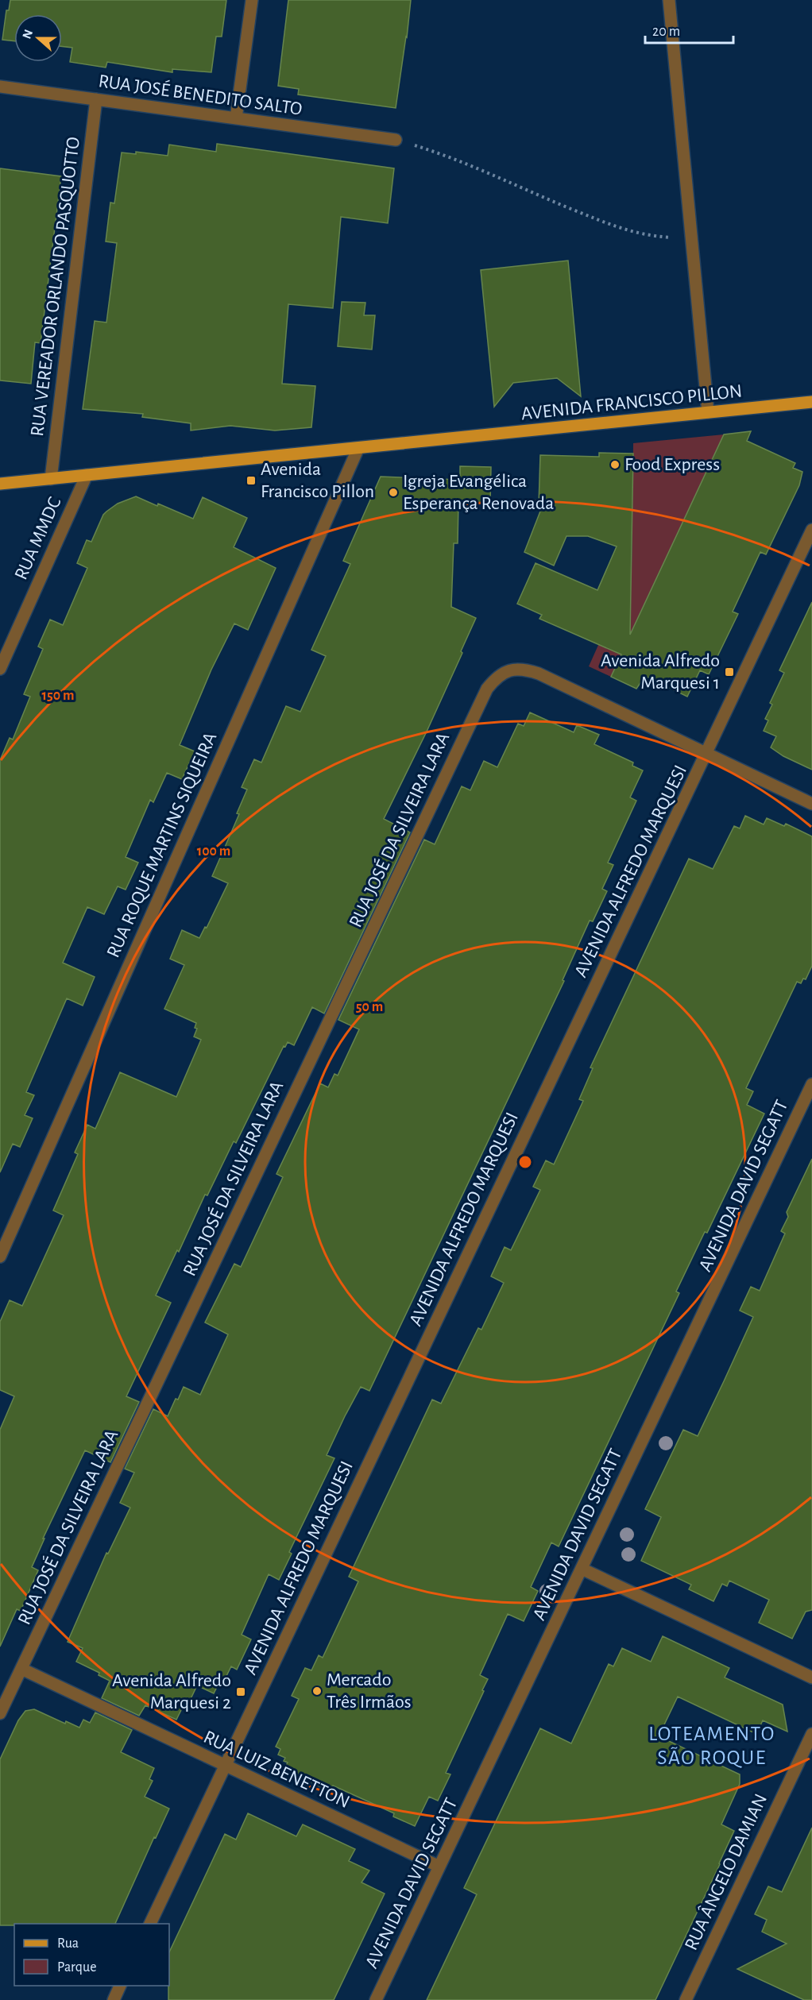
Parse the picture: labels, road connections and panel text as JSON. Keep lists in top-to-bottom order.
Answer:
{
  "streets": {
    "main road": ["AVENIDA FRANCISCO PILLON"],
    "street": [
      "RUA JOSÉ BENEDITO SALTO",
      "RUA VEREADOR ORLANDO PASQUOTTO",
      "RUA MMDC",
      "RUA JOSÉ DA SILVEIRA LARA",
      "RUA ROQUE MARTINS SIQUEIRA",
      "AVENIDA ALFREDO MARQUESI",
      "AVENIDA DAVID SEGATT",
      "RUA LUIZ BENETTON",
      "RUA ÂNGELO DAMIAN"
    ]
  },
  "crossings": [
    ["RUA JOSÉ BENEDITO SALTO", "RUA VEREADOR ORLANDO PASQUOTTO"],
    ["RUA VEREADOR ORLANDO PASQUOTTO", "AVENIDA FRANCISCO PILLON"],
    ["AVENIDA FRANCISCO PILLON", "RUA MMDC"],
    ["AVENIDA FRANCISCO PILLON", "RUA ROQUE MARTINS SIQUEIRA"],
    ["RUA JOSÉ DA SILVEIRA LARA", "AVENIDA ALFREDO MARQUESI"],
    ["RUA JOSÉ DA SILVEIRA LARA", "RUA LUIZ BENETTON"],
    ["AVENIDA ALFREDO MARQUESI", "RUA LUIZ BENETTON"],
    ["AVENIDA DAVID SEGATT", "RUA LUIZ BENETTON"]
  ],
  "districts": ["LOTEAMENTO SÃO ROQUE"],
  "places": {
    "other": ["Food Express", "Igreja Evangélica Esperança Renovada", "Mercado Três Irmãos"],
    "transit": ["Avenida Francisco Pillon", "Avenida Alfredo Marquesi 1", "Avenida Alfredo Marquesi 2"]
  },
  "legend": ["Rua", "Parque"],
  "scale_bar": "20 m",
  "north": "left",
  "rings": ["150 m", "100 m", "50 m"]
}
